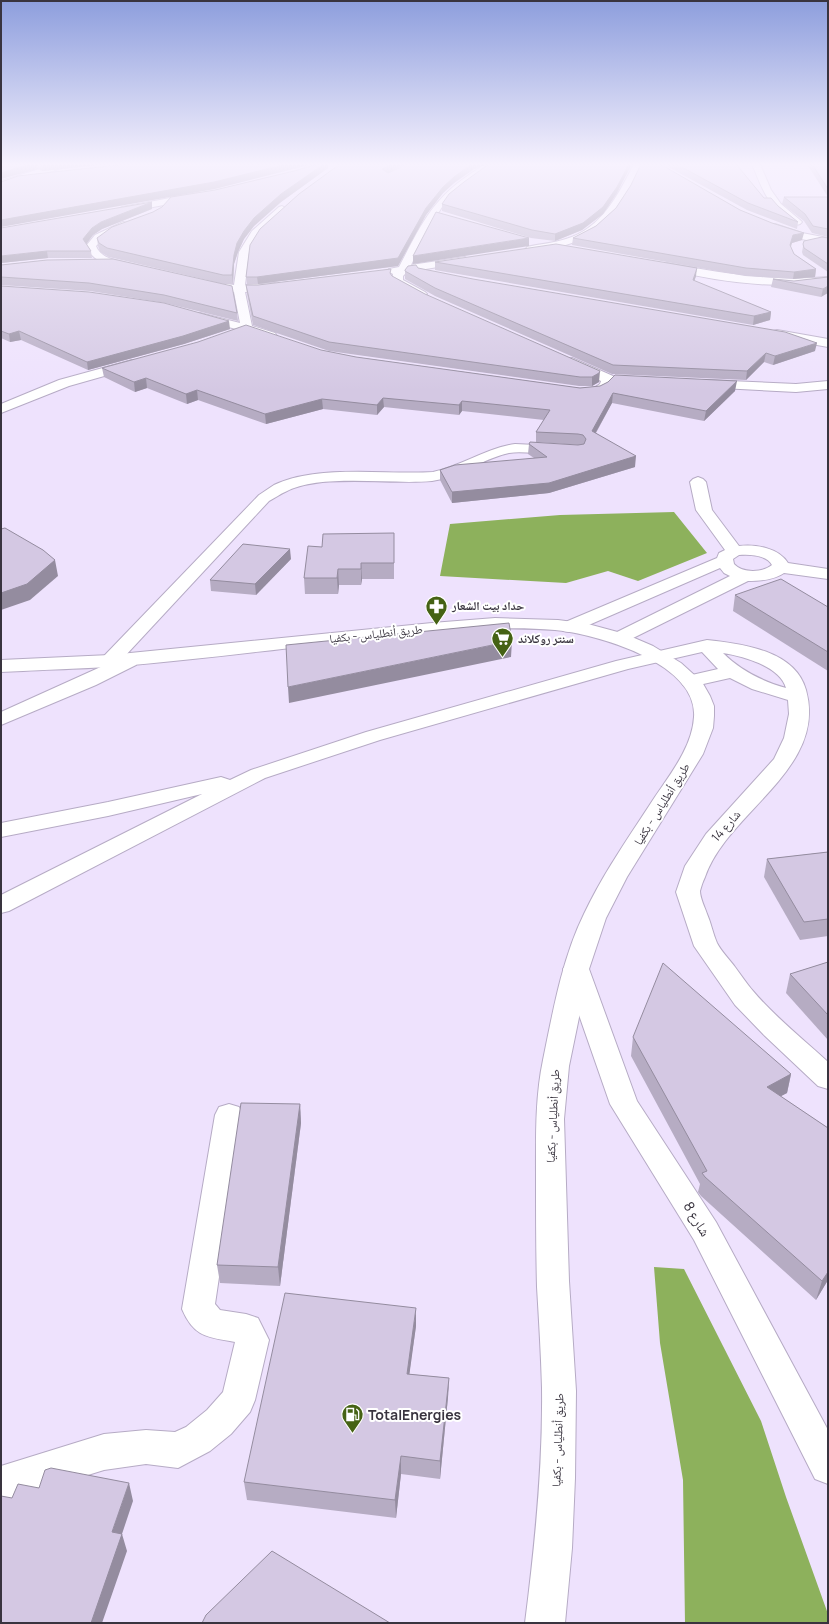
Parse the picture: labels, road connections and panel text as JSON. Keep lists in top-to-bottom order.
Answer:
{
  "streets": {
    "main road": ["طريق أنطلياس - بكفيا", "شارع 14", "شارع 8"]
  },
  "crossings": [
    ["طريق أنطلياس - بكفيا", "شارع 14"],
    ["طريق أنطلياس - بكفيا", "شارع 8"]
  ],
  "places": {
    "pharmacy": ["حداد بيت الشعار"],
    "supermarket": ["سنتر روكلاند"],
    "fuel station": ["TotalEnergies"]
  }
}
